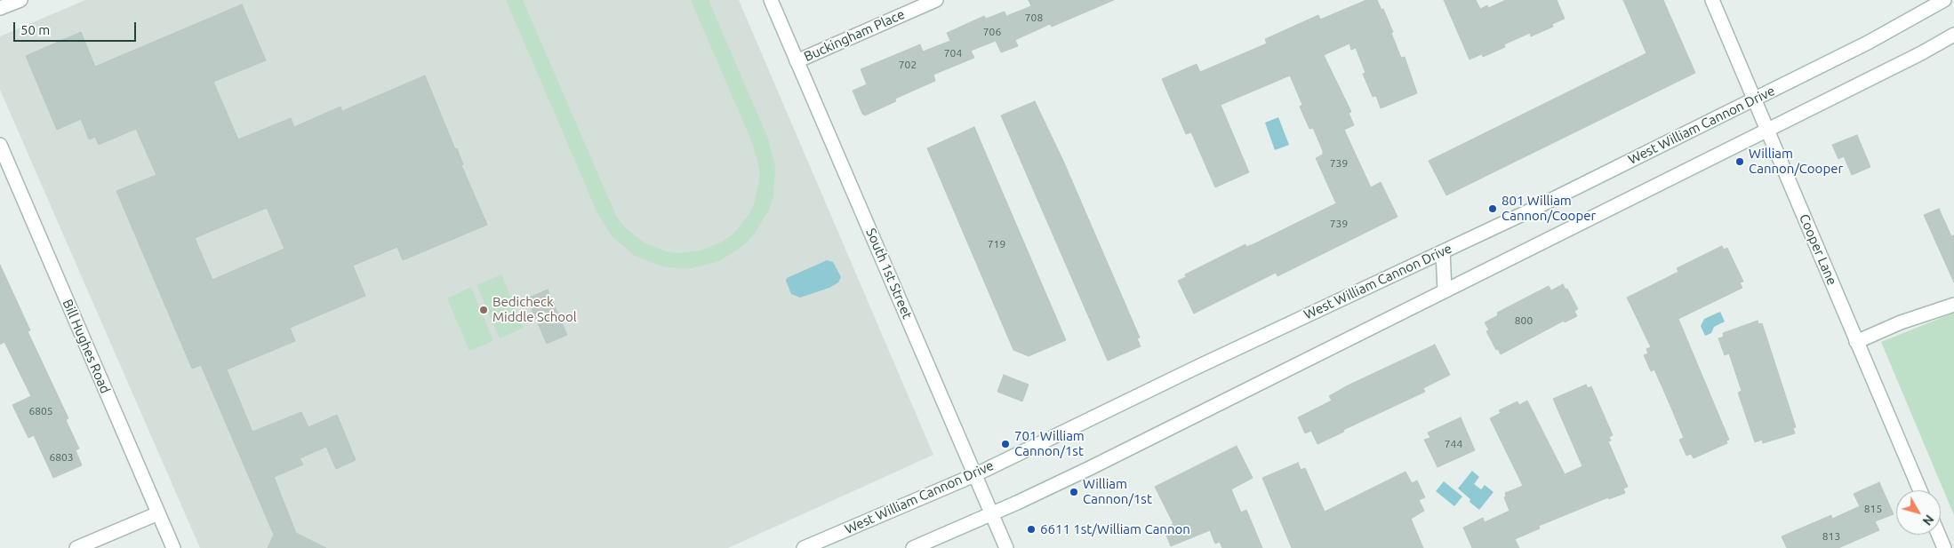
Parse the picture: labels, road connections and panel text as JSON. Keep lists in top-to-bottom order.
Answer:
{
  "streets": {
    "main road": [
      "Buckingham Place",
      "West William Cannon Drive",
      "Cooper Lane",
      "South 1st Street",
      "Bill Hughes Road"
    ]
  },
  "crossings": [
    ["Buckingham Place", "South 1st Street"],
    ["West William Cannon Drive", "Cooper Lane"],
    ["West William Cannon Drive", "South 1st Street"]
  ],
  "places": [
    "William Cannon/Cooper",
    "801 William Cannon/Cooper",
    "Bedicheck Middle School",
    "701 William Cannon/1st",
    "William Cannon/1st",
    "6611 1st/William Cannon"
  ],
  "house_numbers": [
    "708",
    "706",
    "704",
    "702",
    "739",
    "739",
    "719",
    "800",
    "6805",
    "744",
    "6803",
    "815",
    "813"
  ],
  "scale_bar": "50 m",
  "north": "bottom right"
}
